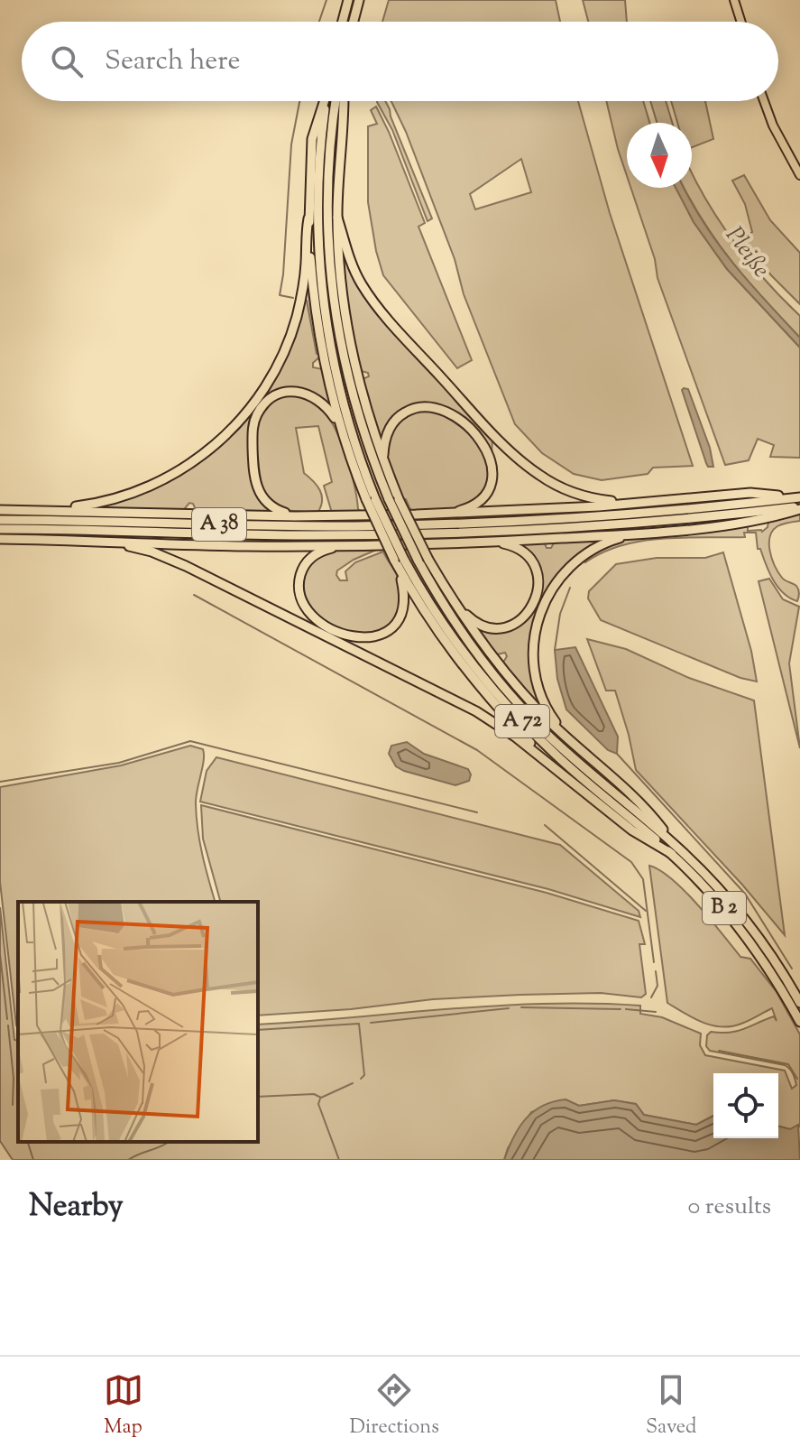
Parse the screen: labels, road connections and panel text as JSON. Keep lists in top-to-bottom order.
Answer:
{
  "streets": {
    "highway": ["A 38", "A 72", "B 2"]
  },
  "crossings": [
    ["A 72", "B 2"]
  ],
  "water": ["Pleiße"],
  "north": "bottom",
  "page": {
    "search": "Search here",
    "heading": ["Nearby", "0 results"],
    "nav": ["Map", "Directions", "Saved"]
  }
}
